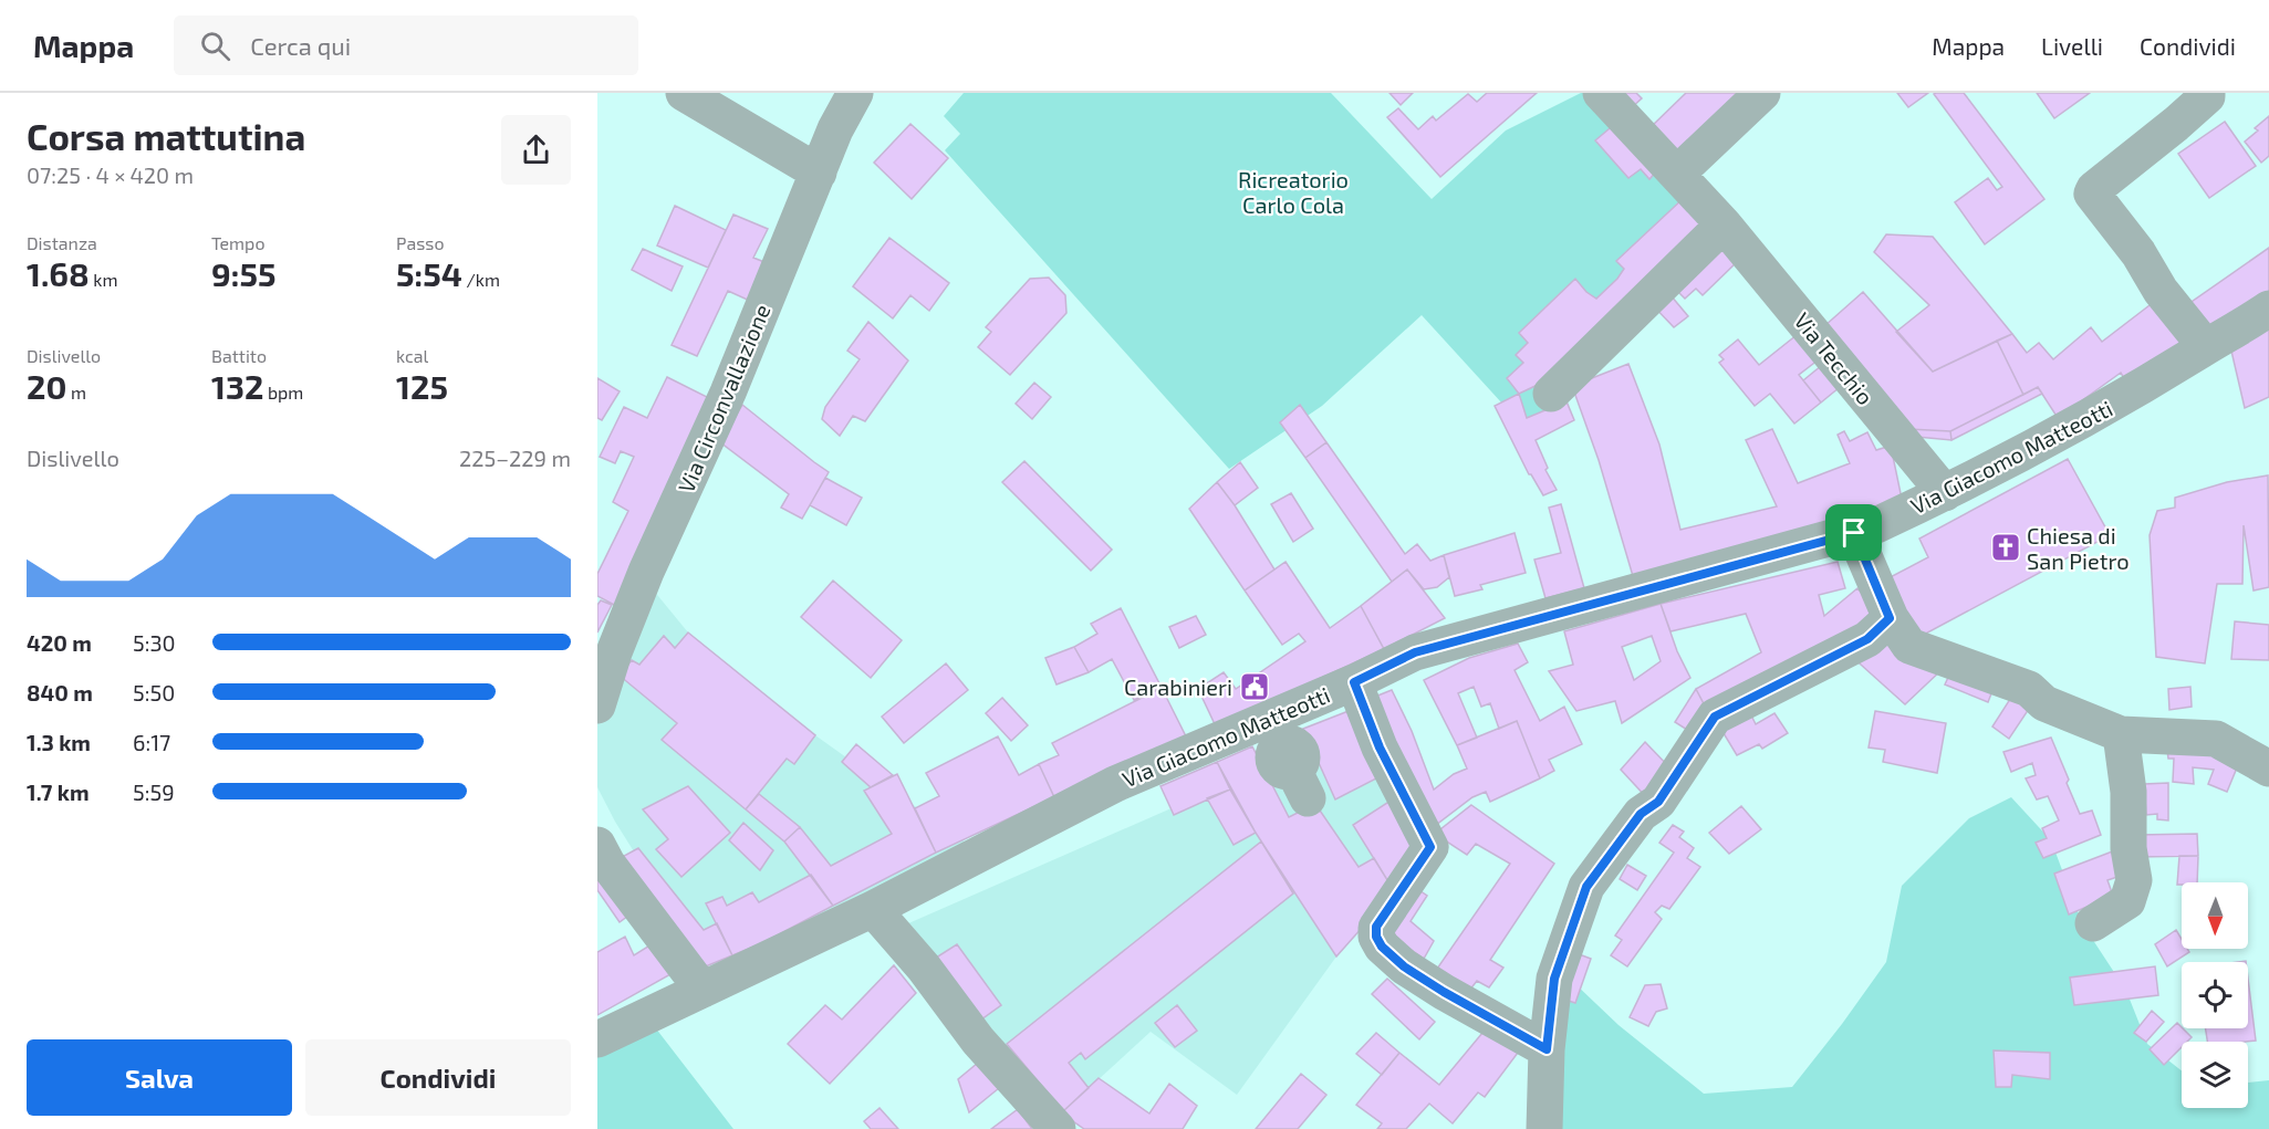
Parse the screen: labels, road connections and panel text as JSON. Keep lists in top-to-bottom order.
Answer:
{
  "streets": {
    "street": ["Via Tecchio", "Via Circonvallazione", "Via Giacomo Matteotti"]
  },
  "crossings": [
    ["Via Tecchio", "Via Giacomo Matteotti"]
  ],
  "parks": ["Ricreatorio Carlo Cola"],
  "places": {
    "church": ["Chiesa di San Pietro"],
    "public building": ["Carabinieri"]
  },
  "north": "bottom",
  "page": {
    "header": "Mappa",
    "search": "Cerca qui",
    "nav": ["Mappa", "Livelli", "Condividi"],
    "heading": ["Corsa mattutina", "07:25 · 4 × 420 m"],
    "stats": [
      ["Distanza", "1.68 km"],
      ["Tempo", "9:55"],
      ["Passo", "5:54 /km"],
      ["Dislivello", "20 m"],
      ["Battito", "132 bpm"],
      ["kcal", "125"]
    ],
    "chart": ["Dislivello", "225–229 m"],
    "list": [
      {
        "name": "420 m",
        "note": "5:30"
      },
      {
        "name": "840 m",
        "note": "5:50"
      },
      {
        "name": "1.3 km",
        "note": "6:17"
      },
      {
        "name": "1.7 km",
        "note": "5:59"
      }
    ],
    "buttons": ["Salva", "Condividi"]
  }
}
